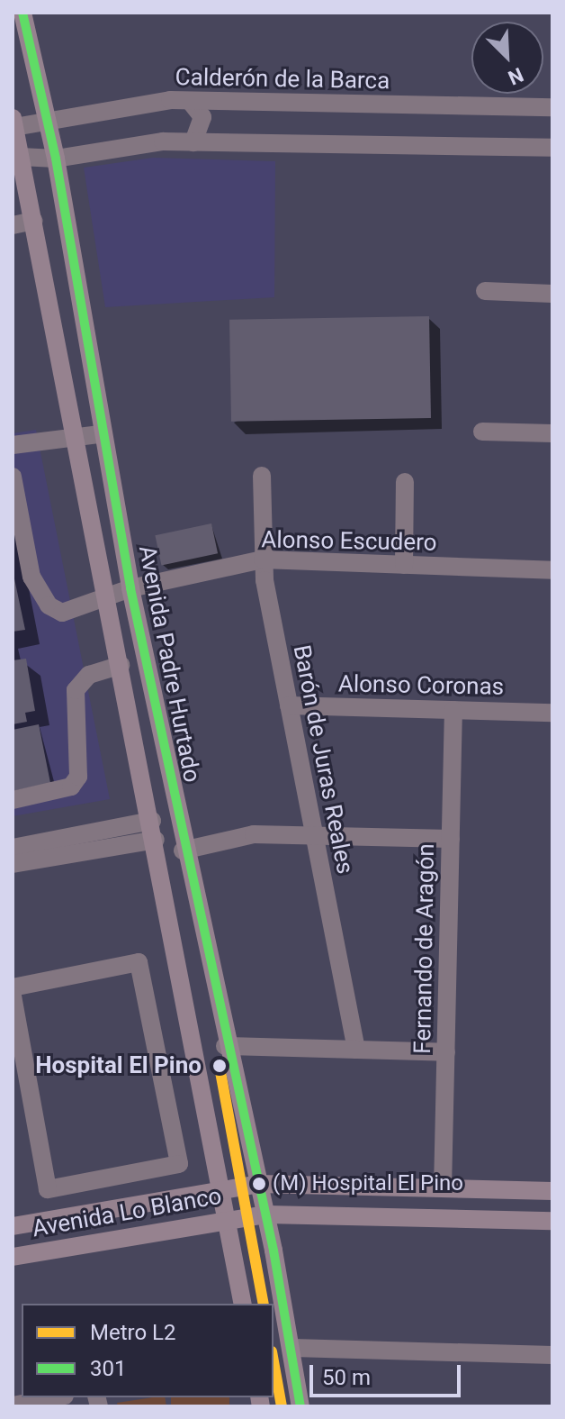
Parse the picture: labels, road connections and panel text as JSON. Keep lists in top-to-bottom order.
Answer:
{
  "streets": {
    "main road": ["Avenida Padre Hurtado", "Avenida Lo Blanco"],
    "street": [
      "Calderón de la Barca",
      "Alonso Escudero",
      "Alonso Coronas",
      "Barón de Juras Reales",
      "Fernando de Aragón"
    ]
  },
  "crossings": [
    ["Calderón de la Barca", "Avenida Padre Hurtado"],
    ["Alonso Escudero", "Avenida Padre Hurtado"],
    ["Alonso Escudero", "Barón de Juras Reales"],
    ["Avenida Padre Hurtado", "Avenida Lo Blanco"],
    ["Alonso Coronas", "Barón de Juras Reales"],
    ["Alonso Coronas", "Fernando de Aragón"],
    ["Fernando de Aragón", "Avenida Lo Blanco"]
  ],
  "places": ["Hospital El Pino", "(M) Hospital El Pino"],
  "lines": ["transit line 301", "metro line L2"],
  "legend": ["Metro L2", "301"],
  "scale_bar": "50 m",
  "north": "bottom right"
}
